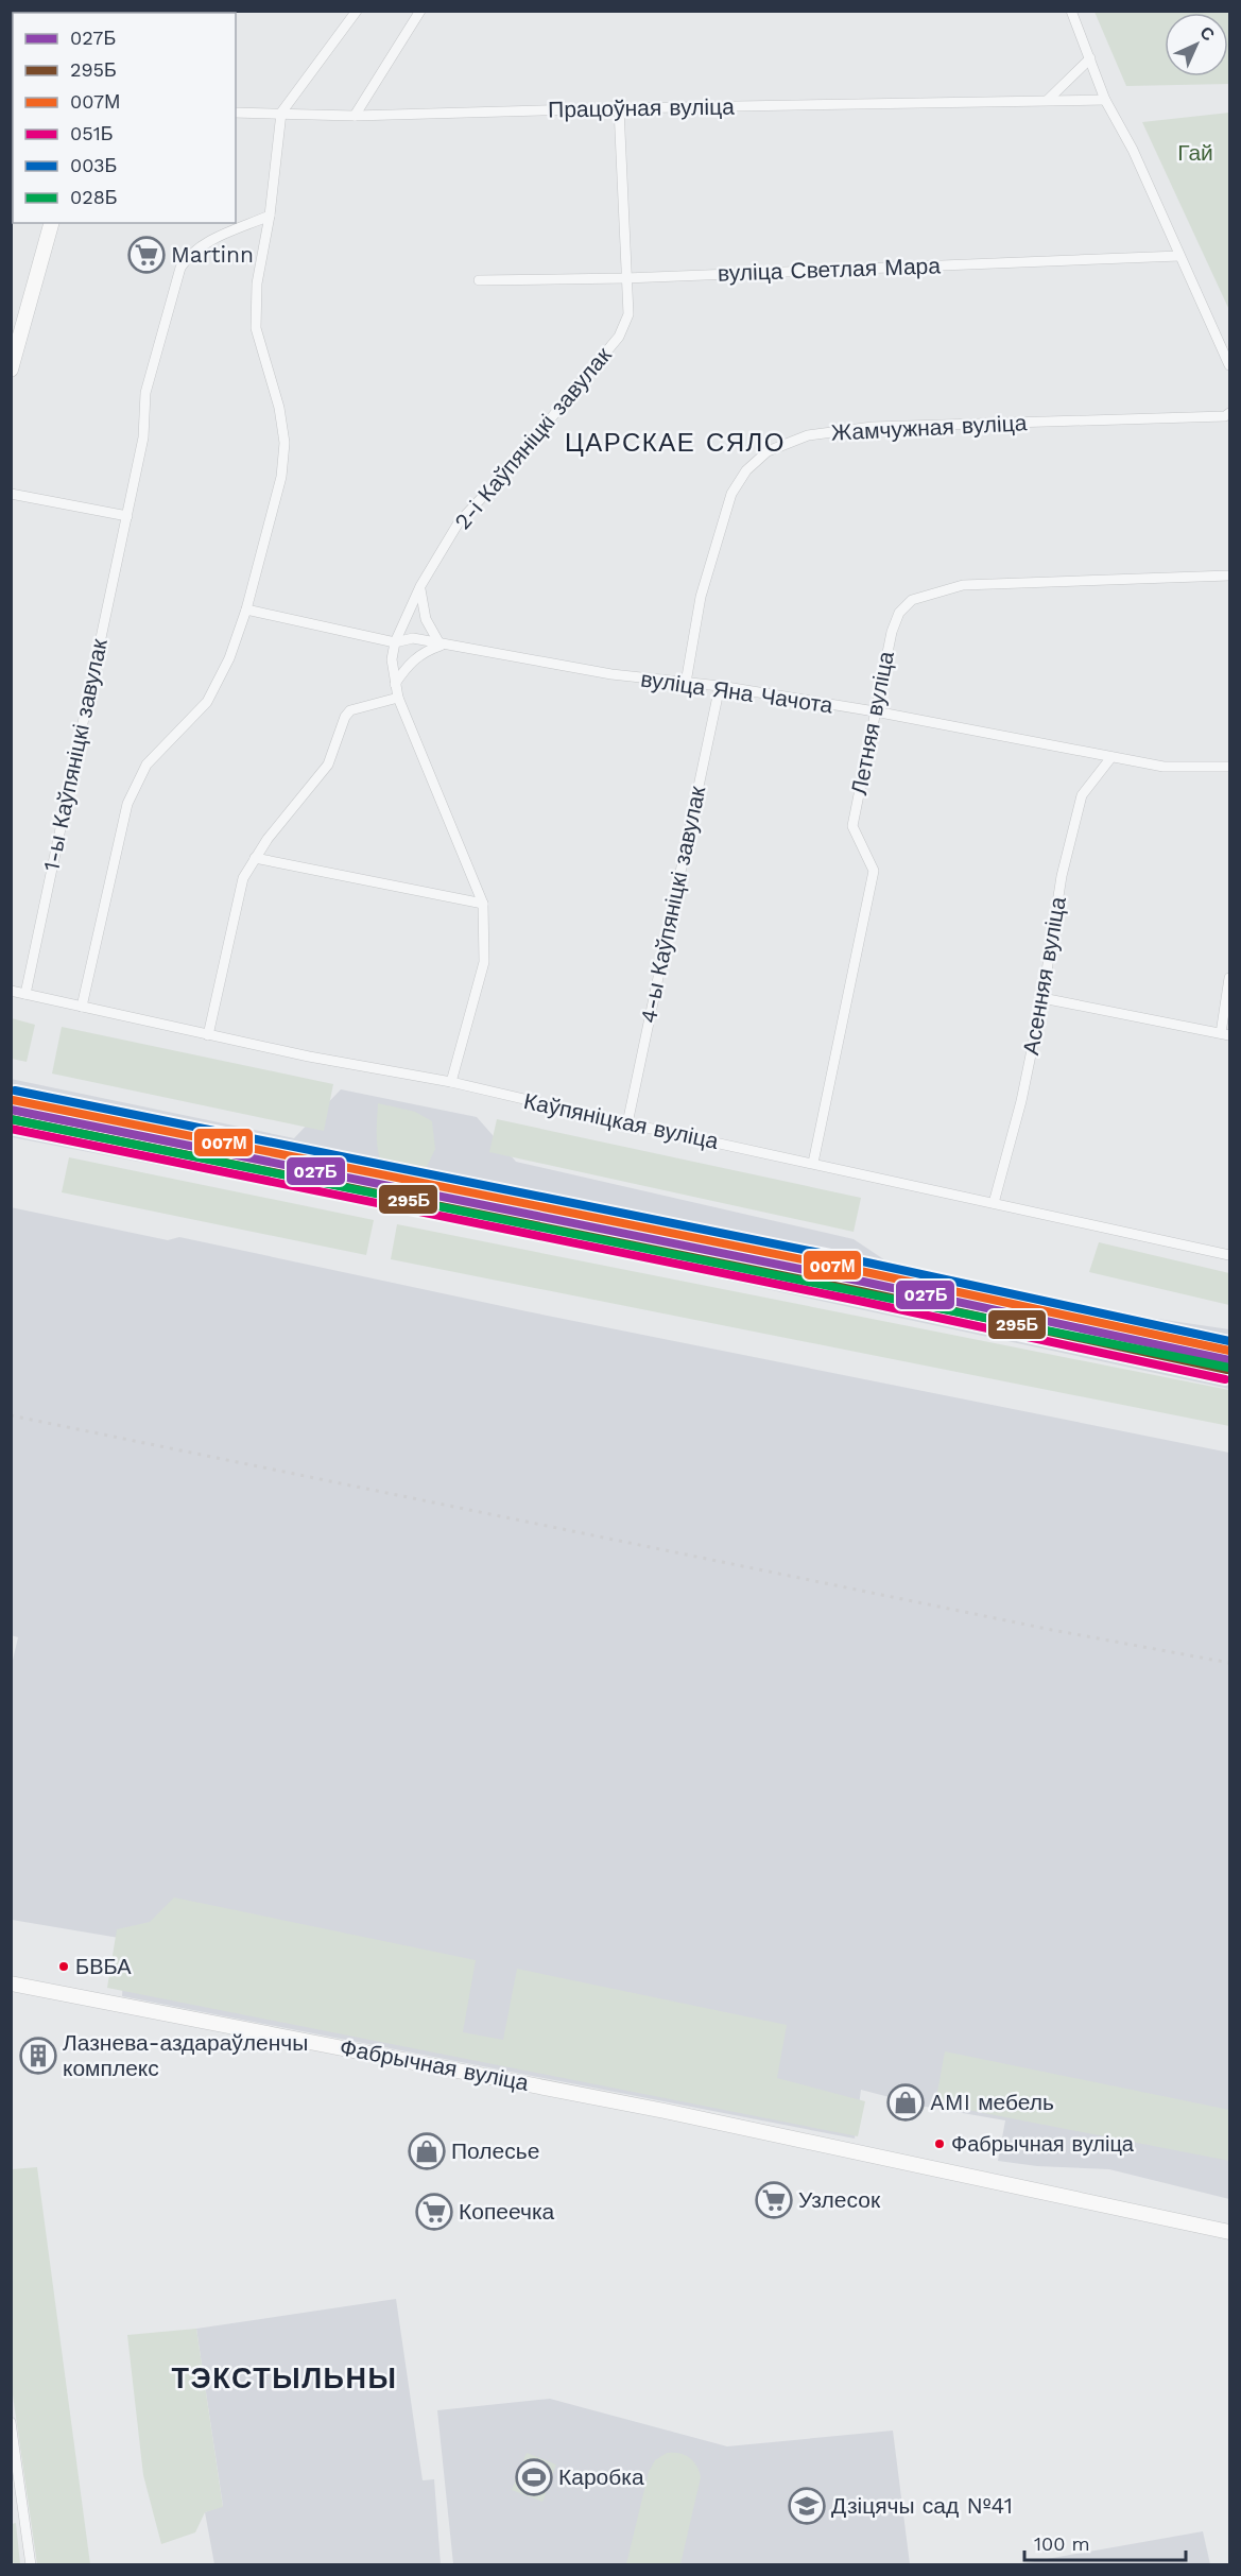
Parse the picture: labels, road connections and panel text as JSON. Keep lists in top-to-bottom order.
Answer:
{
  "streets": {
    "main road": ["Фабрычная вуліца"],
    "street": [
      "Працоўная вуліца",
      "вуліца Светлая Мара",
      "Жамчужная вуліца",
      "2-і Каўпяніцкі завулак",
      "вуліца Яна Чачота",
      "Летняя вуліца",
      "1-ы Каўпяніцкі завулак",
      "4-ы Каўпяніцкі завулак",
      "Асенняя вуліца",
      "Каўпяніцкая вуліца"
    ]
  },
  "crossings": [
    ["Працоўная вуліца", "2-і Каўпяніцкі завулак"],
    ["вуліца Светлая Мара", "2-і Каўпяніцкі завулак"],
    ["Жамчужная вуліца", "вуліца Яна Чачота"],
    ["2-і Каўпяніцкі завулак", "вуліца Яна Чачота"],
    ["2-і Каўпяніцкі завулак", "Каўпяніцкая вуліца"],
    ["вуліца Яна Чачота", "Летняя вуліца"],
    ["вуліца Яна Чачота", "4-ы Каўпяніцкі завулак"],
    ["вуліца Яна Чачота", "Асенняя вуліца"],
    ["Летняя вуліца", "Каўпяніцкая вуліца"],
    ["1-ы Каўпяніцкі завулак", "Каўпяніцкая вуліца"],
    ["4-ы Каўпяніцкі завулак", "Каўпяніцкая вуліца"],
    ["Асенняя вуліца", "Каўпяніцкая вуліца"]
  ],
  "districts": ["ЦАРСКАЕ СЯЛО", "ТЭКСТЫЛЬНЫ"],
  "parks": ["Гай"],
  "places": {
    "supermarket": ["Martinn", "Узлесок", "Копеечка"],
    "other": ["БВБА", "Фабрычная вуліца"],
    "building": ["Лазнева-аздараўленчы комплекс"],
    "shop": ["AMI мебель", "Полесье"],
    "sports": ["Каробка"],
    "school or university": ["Дзіцячы сад №41"]
  },
  "lines": [
    "transit line 003Б",
    "transit line 007М",
    "transit line 027Б",
    "transit line 295Б",
    "transit line 028Б",
    "transit line 051Б"
  ],
  "legend": [
    "027Б",
    "295Б",
    "007М",
    "051Б",
    "003Б",
    "028Б"
  ],
  "scale_bar": "100 m",
  "north": "top right"
}
